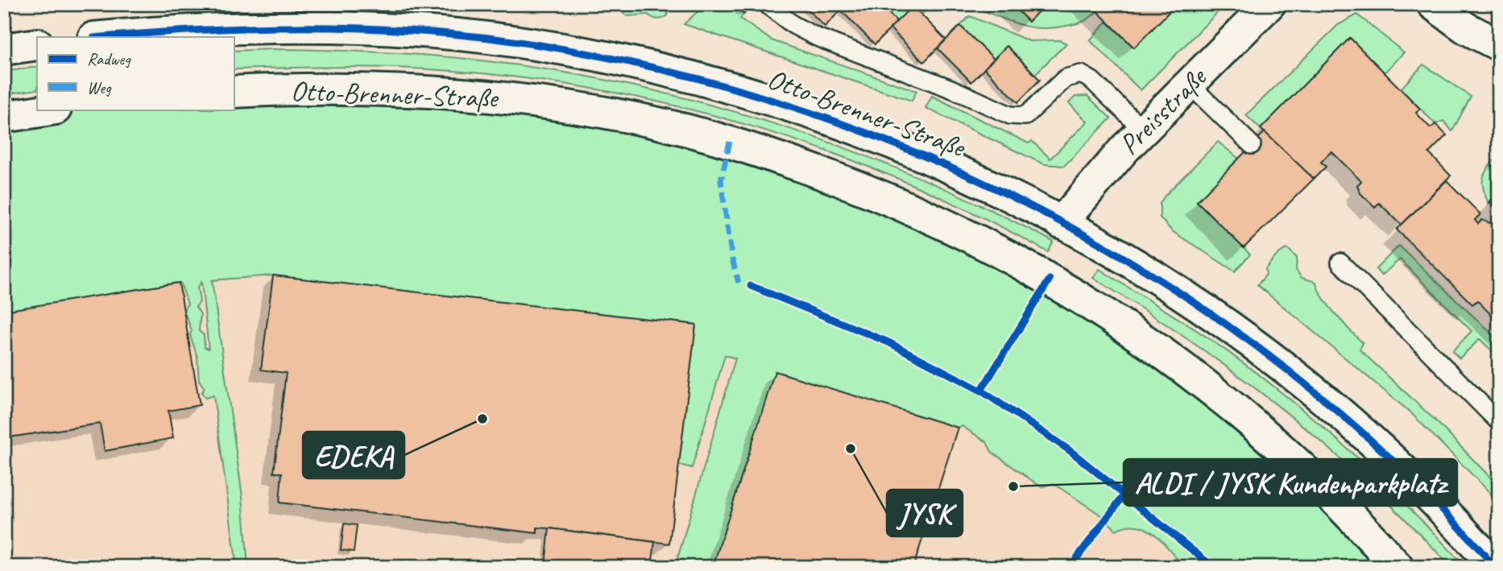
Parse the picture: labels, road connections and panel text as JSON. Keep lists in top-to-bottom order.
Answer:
{
  "streets": {
    "street": ["Otto-Brenner-Straße", "Preisstraße"]
  },
  "crossings": [
    ["Otto-Brenner-Straße", "Preisstraße"]
  ],
  "places": ["EDEKA", "JYSK", "ALDI / JYSK Kundenparkplatz"],
  "legend": ["Radweg", "Weg"]
}
